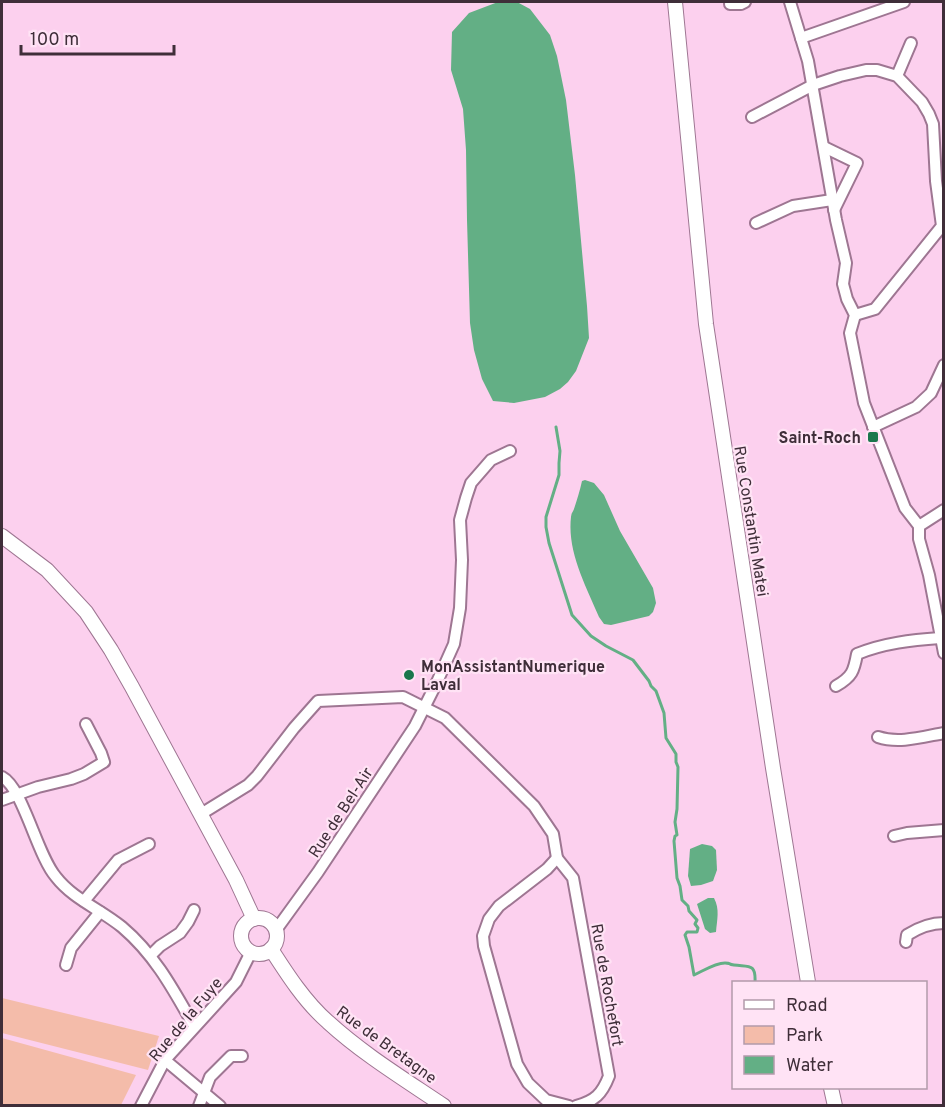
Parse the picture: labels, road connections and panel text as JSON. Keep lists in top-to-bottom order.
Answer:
{
  "streets": {
    "street": [
      "Rue Constantin Matei",
      "Rue de Bel-Air",
      "Rue de Rochefort",
      "Rue de la Fuye",
      "Rue de Bretagne"
    ]
  },
  "crossings": [
    ["Rue de Bel-Air", "Rue de Rochefort"],
    ["Rue de Bel-Air", "Rue de la Fuye"],
    ["Rue de Bel-Air", "Rue de Bretagne"],
    ["Rue de la Fuye", "Rue de Bretagne"]
  ],
  "places": {
    "transit": ["Saint-Roch"],
    "other": ["MonAssistantNumerique Laval"]
  },
  "legend": ["Road", "Park", "Water"],
  "scale_bar": "100 m"
}
